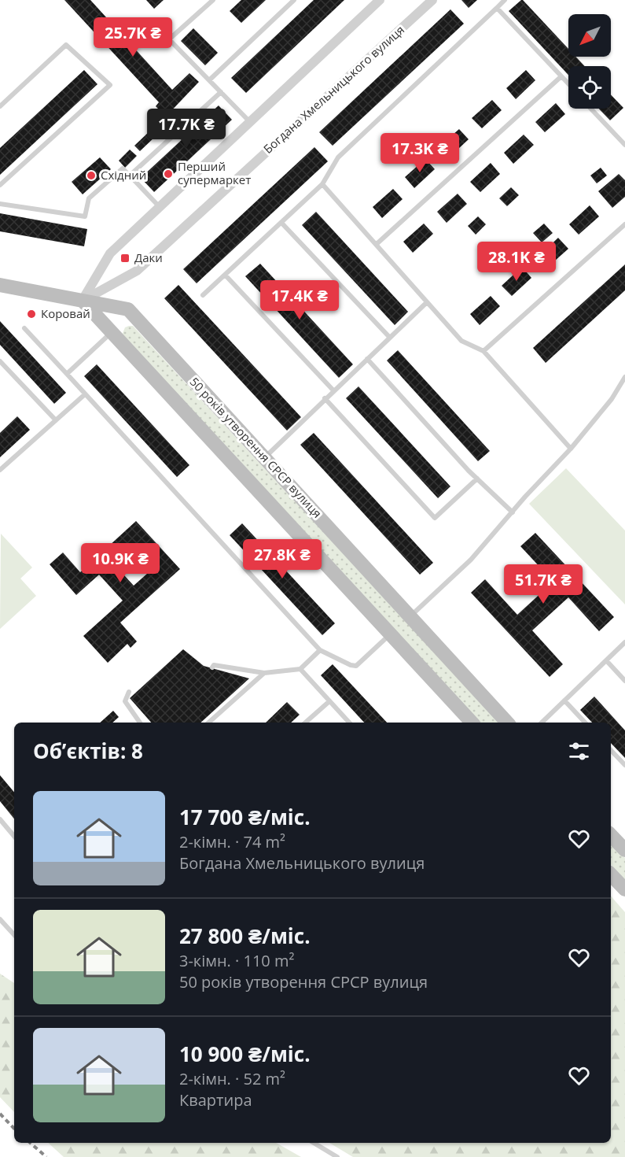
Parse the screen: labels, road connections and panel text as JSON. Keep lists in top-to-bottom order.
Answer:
{
  "streets": {
    "main road": ["50 років утворення СРСР вулиця"],
    "street": ["Богдана Хмельницького вулиця"]
  },
  "crossings": [
    ["Богдана Хмельницького вулиця", "50 років утворення СРСР вулиця"]
  ],
  "places": {
    "other": ["Перший супермаркет", "Східний", "Коровай"],
    "transit": ["Даки"]
  },
  "north": "bottom left",
  "page": {
    "price": [
      "25.7K ₴",
      "17.7K ₴",
      "17.3K ₴",
      "28.1K ₴",
      "17.4K ₴",
      "27.8K ₴",
      "10.9K ₴",
      "51.7K ₴"
    ],
    "heading": "Об’єктів: 8",
    "list": [
      {
        "name": "17 700 ₴/міс.",
        "note": "2-кімн. · 74 m² · Богдана Хмельницького вулиця"
      },
      {
        "name": "27 800 ₴/міс.",
        "note": "3-кімн. · 110 m² · 50 років утворення СРСР вулиця"
      },
      {
        "name": "10 900 ₴/міс.",
        "note": "2-кімн. · 52 m² · Квартира"
      }
    ]
  }
}
